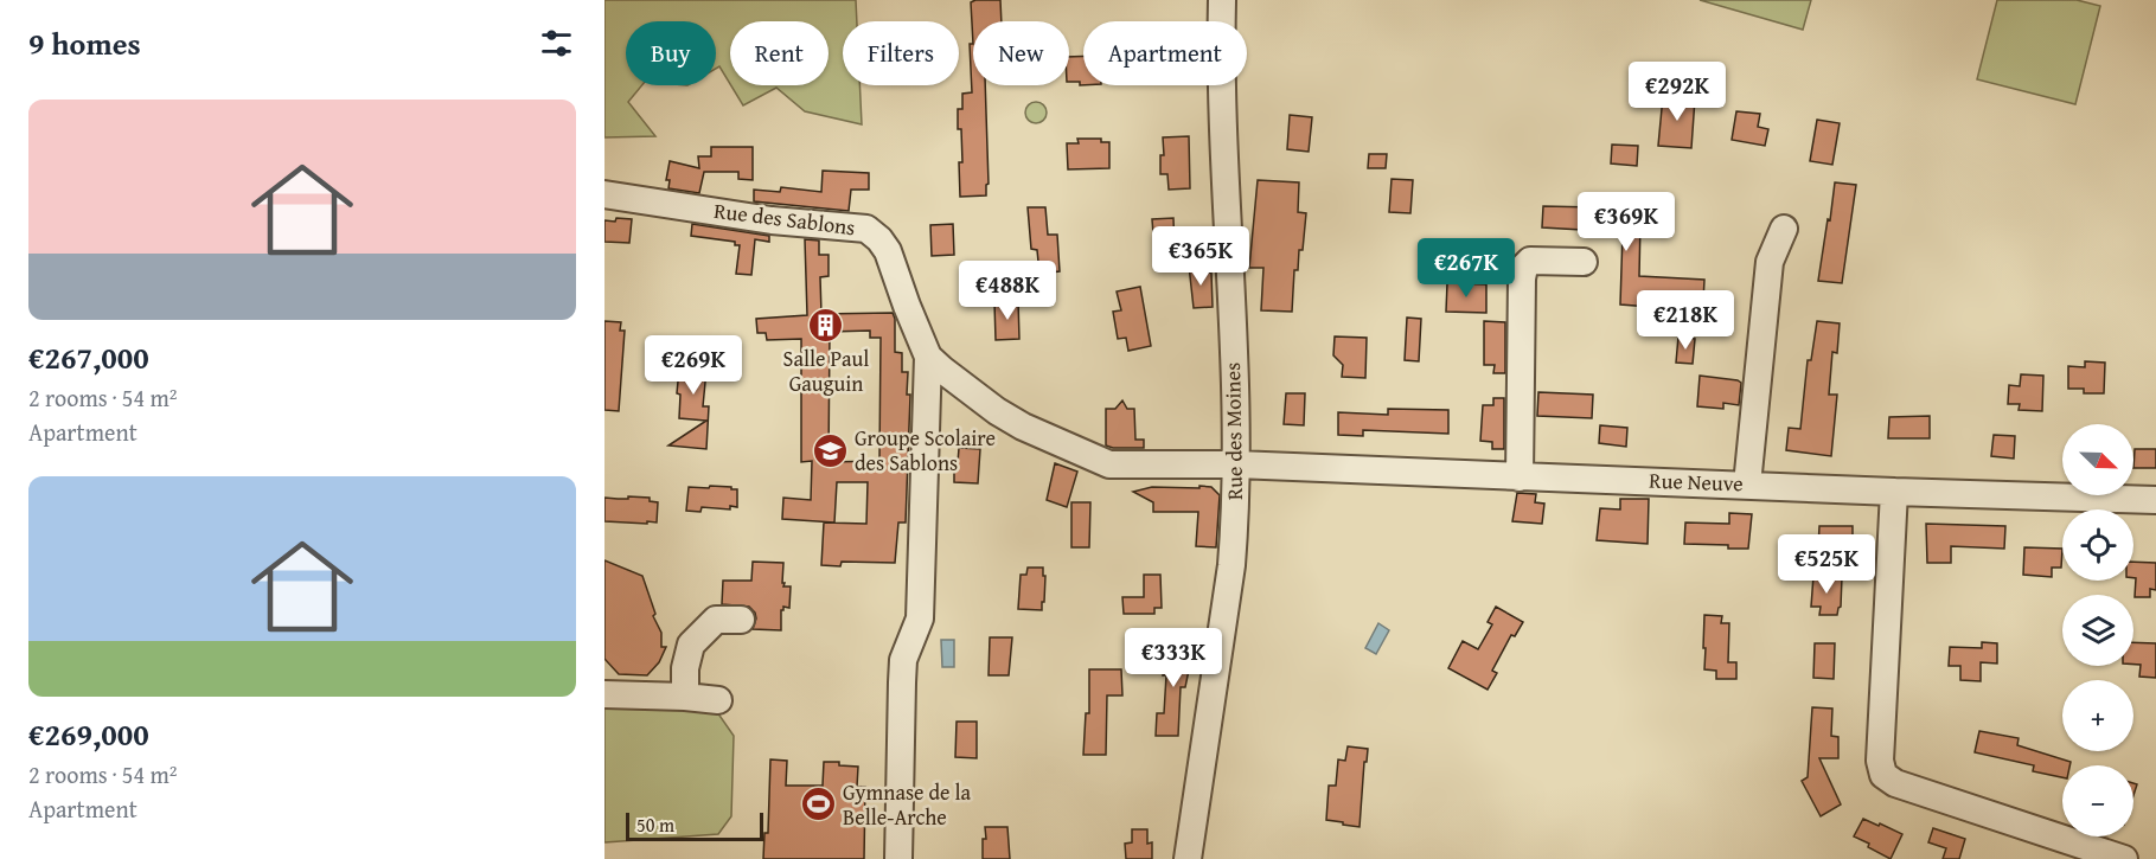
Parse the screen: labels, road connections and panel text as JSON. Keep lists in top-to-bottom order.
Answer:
{
  "streets": {
    "street": ["Rue des Sablons", "Rue des Moines", "Rue Neuve"]
  },
  "crossings": [
    ["Rue des Sablons", "Rue des Moines"],
    ["Rue des Sablons", "Rue Neuve"],
    ["Rue des Moines", "Rue Neuve"]
  ],
  "places": {
    "building": ["Salle Paul Gauguin"],
    "school or university": ["Groupe Scolaire des Sablons"],
    "sports": ["Gymnase de la Belle-Arche"]
  },
  "scale_bar": "50 m",
  "north": "bottom right",
  "page": {
    "heading": "9 homes",
    "chip": [
      "Buy",
      "Rent",
      "Filters",
      "New",
      "Apartment"
    ],
    "price": [
      "€292K",
      "€369K",
      "€365K",
      "€267K",
      "€488K",
      "€218K",
      "€269K",
      "€525K",
      "€333K"
    ],
    "list": [
      {
        "name": "€267,000",
        "note": "2 rooms · 54 m² · Apartment"
      },
      {
        "name": "€269,000",
        "note": "2 rooms · 54 m² · Apartment"
      }
    ],
    "map_buttons": ["+", "−"],
    "scale": "50 m"
  }
}
